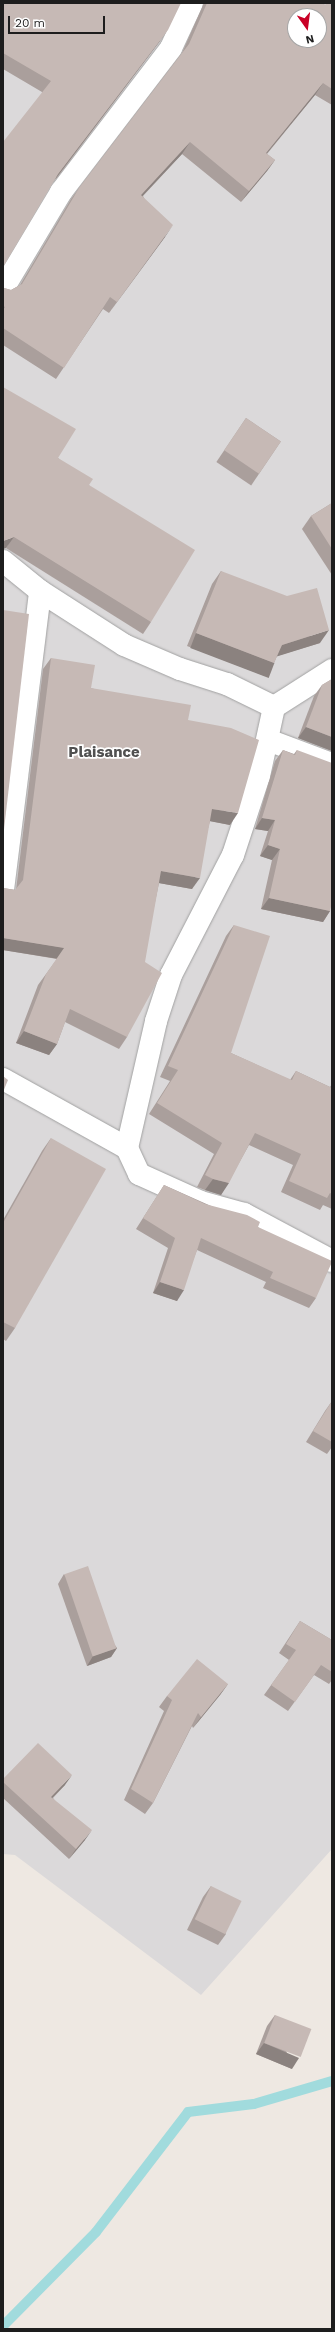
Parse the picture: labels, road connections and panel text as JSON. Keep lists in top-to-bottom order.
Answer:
{
  "districts": ["Plaisance"],
  "scale_bar": "20 m",
  "north": "bottom"
}
